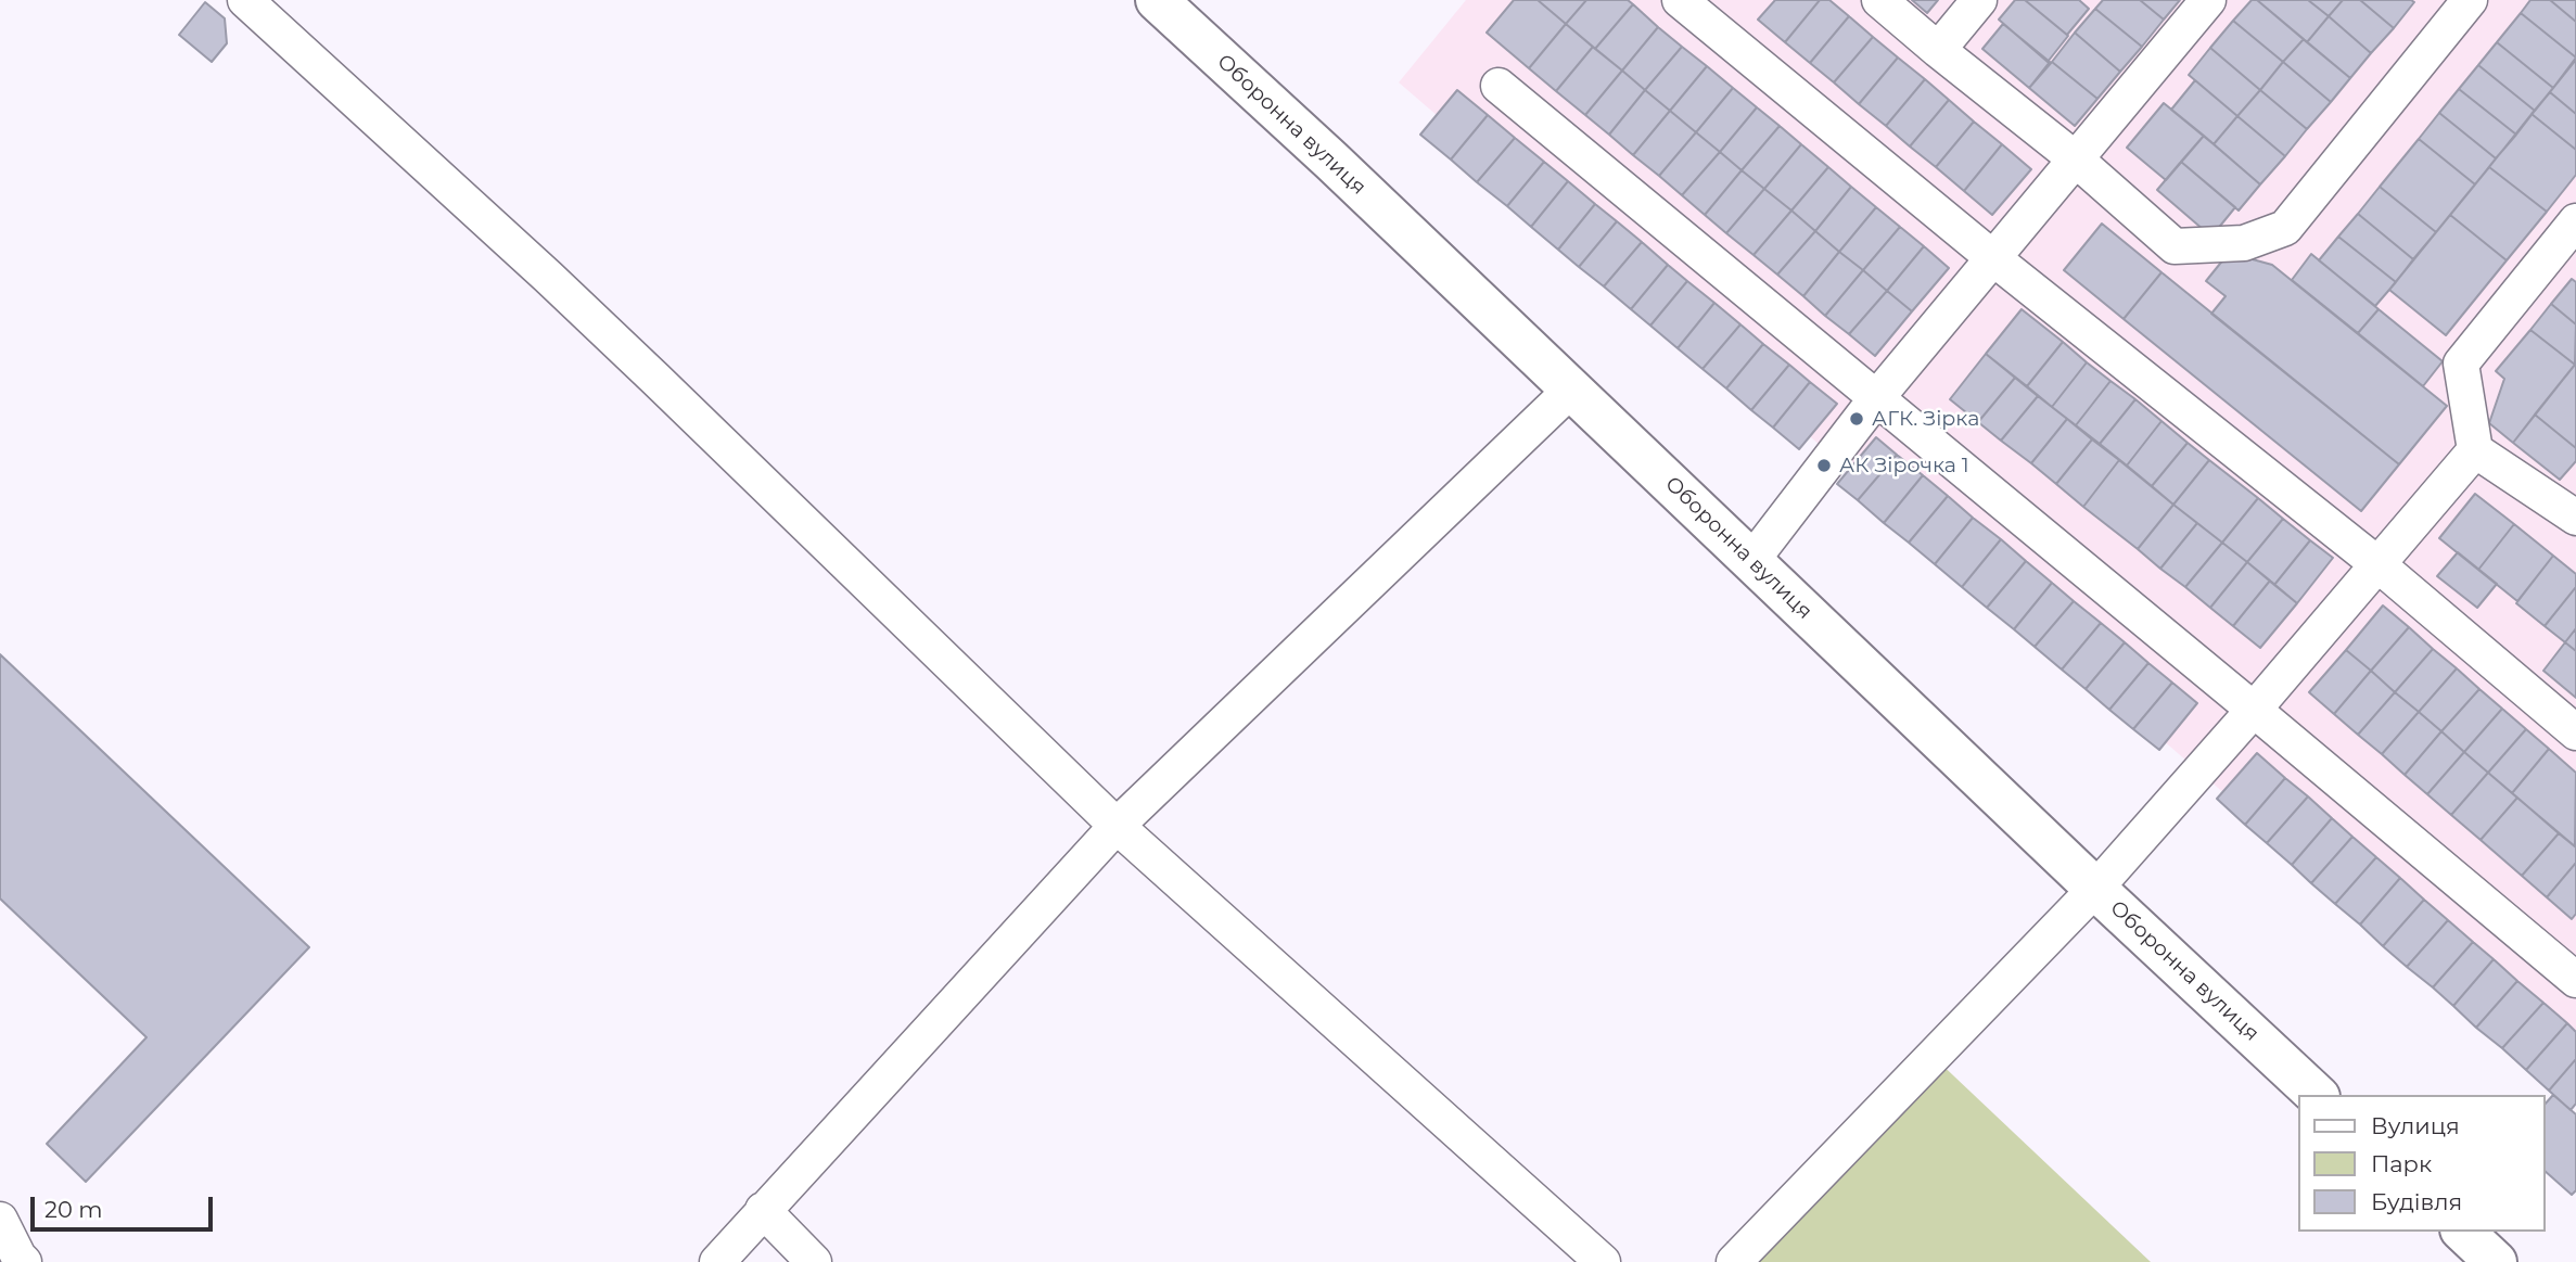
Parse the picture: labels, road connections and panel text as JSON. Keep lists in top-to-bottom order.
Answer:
{
  "streets": {
    "street": ["Оборонна вулиця"]
  },
  "places": ["АГК. Зірка", "АК Зірочка 1"],
  "legend": ["Вулиця", "Парк", "Будівля"],
  "scale_bar": "20 m"
}
